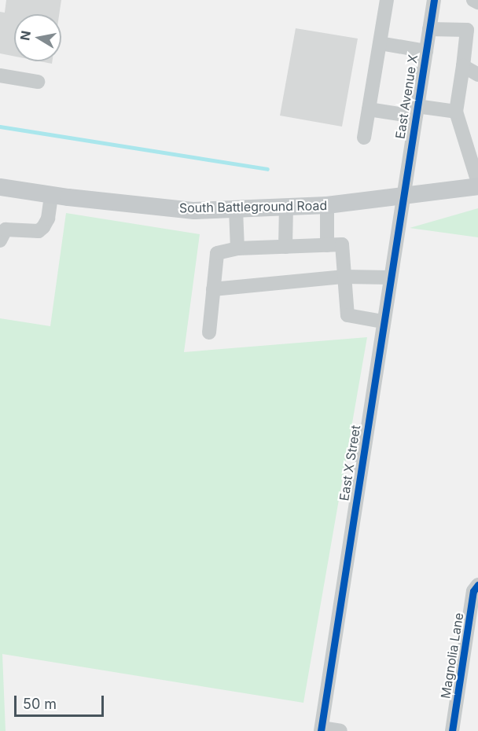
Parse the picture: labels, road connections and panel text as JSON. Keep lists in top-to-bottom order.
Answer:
{
  "streets": {
    "main road": ["South Battleground Road"],
    "street": ["East Avenue X", "East X Street", "Magnolia Lane"]
  },
  "crossings": [
    ["East Avenue X", "South Battleground Road"],
    ["East Avenue X", "East X Street"],
    ["South Battleground Road", "East X Street"]
  ],
  "scale_bar": "50 m",
  "north": "left"
}
